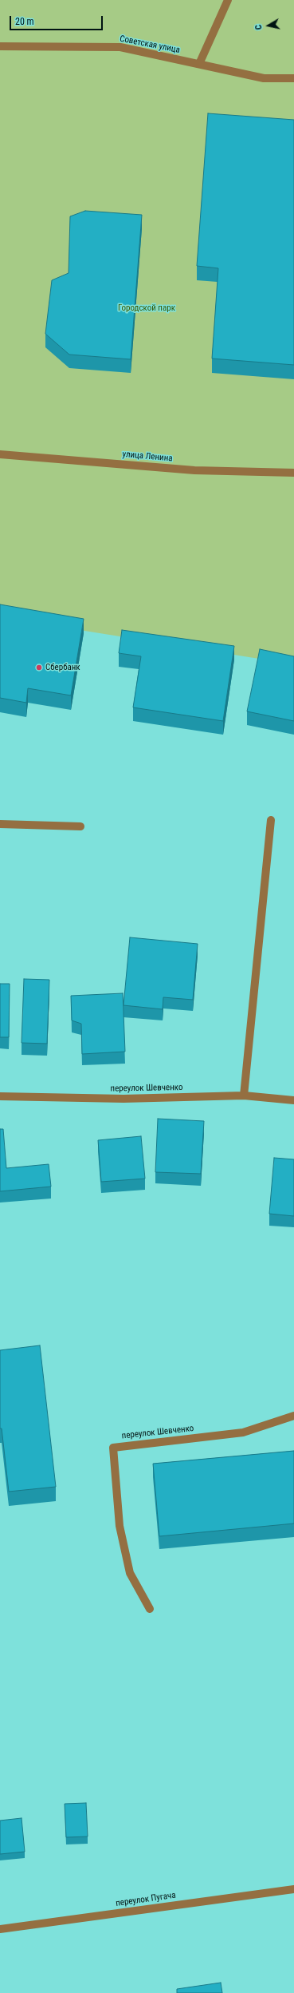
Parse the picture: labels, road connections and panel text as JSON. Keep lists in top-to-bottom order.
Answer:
{
  "streets": {
    "street": [
      "Советская улица",
      "улица Ленина",
      "переулок Шевченко",
      "переулок Пугача"
    ]
  },
  "parks": ["Городской парк"],
  "places": ["Сбербанк"],
  "scale_bar": "20 m",
  "north": "left"
}
